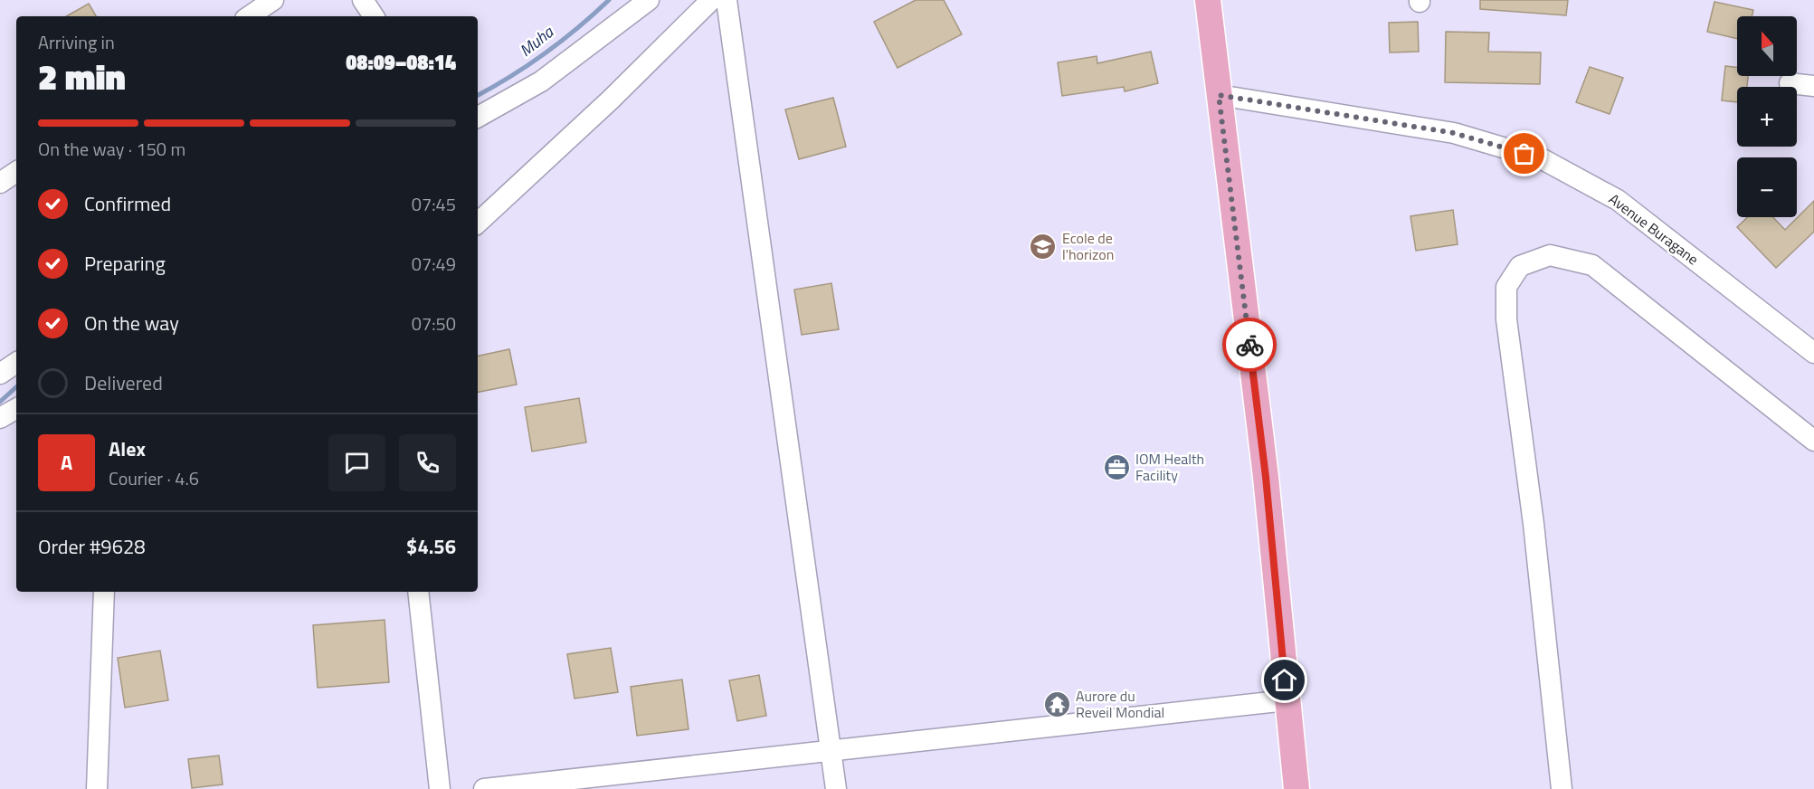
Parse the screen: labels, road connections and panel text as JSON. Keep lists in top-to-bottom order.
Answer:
{
  "streets": {
    "street": ["Avenue Buragane"]
  },
  "water": ["Muha"],
  "places": {
    "school or university": ["Ecole de l'horizon"],
    "office": ["IOM Health Facility"],
    "temple": ["Aurore du Reveil Mondial"]
  },
  "north": "top",
  "page": {
    "map_buttons": ["+", "−"],
    "heading": ["2 min", "Arriving in", "08:09–08:14"],
    "panel": [
      "Alex",
      "Courier · 4.6",
      "Order #9628",
      "$4.56"
    ],
    "bar": "On the way · 150 m",
    "list": [
      ["Confirmed", "07:45"],
      ["Preparing", "07:49"],
      ["On the way", "07:50"],
      "Delivered"
    ],
    "round": "A"
  }
}
